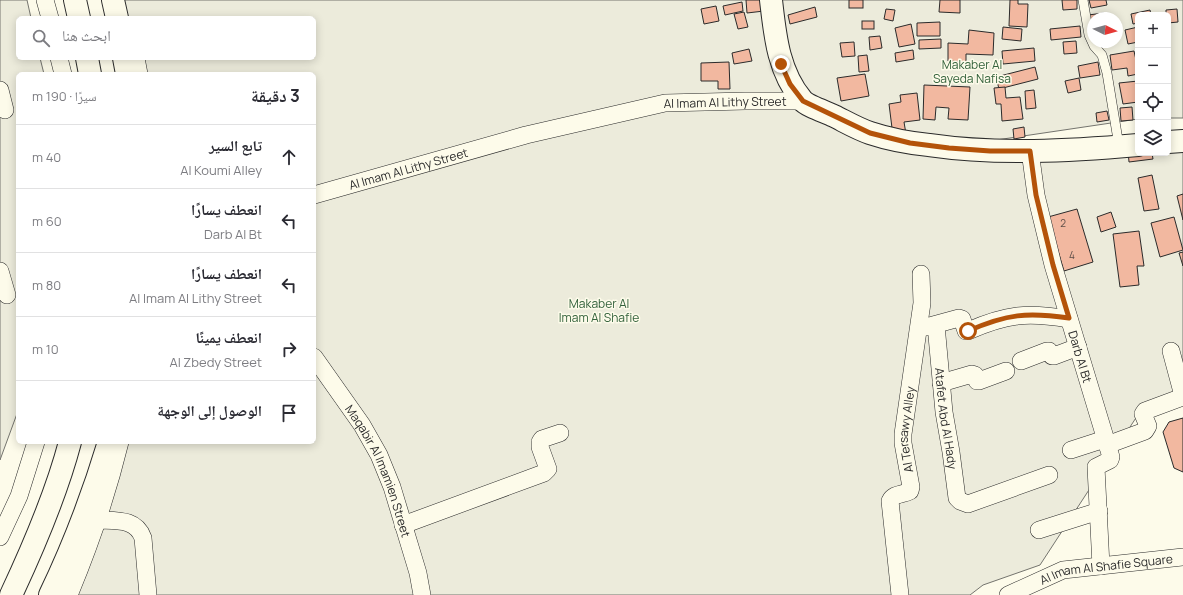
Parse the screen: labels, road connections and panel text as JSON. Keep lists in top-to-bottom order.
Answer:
{
  "streets": {
    "main road": ["Al Imam Al Lithy Street"],
    "street": [
      "Darb Al Bt",
      "Atafet Abd Al Hady",
      "Al Tersawy Alley",
      "Maqabir Al Imamien Street",
      "Al Imam Al Shafie Square"
    ]
  },
  "crossings": [
    ["Al Imam Al Lithy Street", "Darb Al Bt"],
    ["Darb Al Bt", "Al Imam Al Shafie Square"]
  ],
  "parks": ["Makaber Al Sayeda Nafisa", "Makaber Al Imam Al Shafie"],
  "house_numbers": ["2", "4"],
  "north": "right",
  "page": {
    "map_buttons": ["+", "−"],
    "search": "ابحث هنا",
    "heading": ["3 دقيقة", "سيرًا · 190 m"],
    "list": [
      ["تابع السير", "Al Koumi Alley", "40 m"],
      ["انعطف يسارًا", "Darb Al Bt", "60 m"],
      ["انعطف يسارًا", "Al Imam Al Lithy Street", "80 m"],
      ["انعطف يمينًا", "Al Zbedy Street", "10 m"],
      "الوصول إلى الوجهة"
    ]
  }
}
